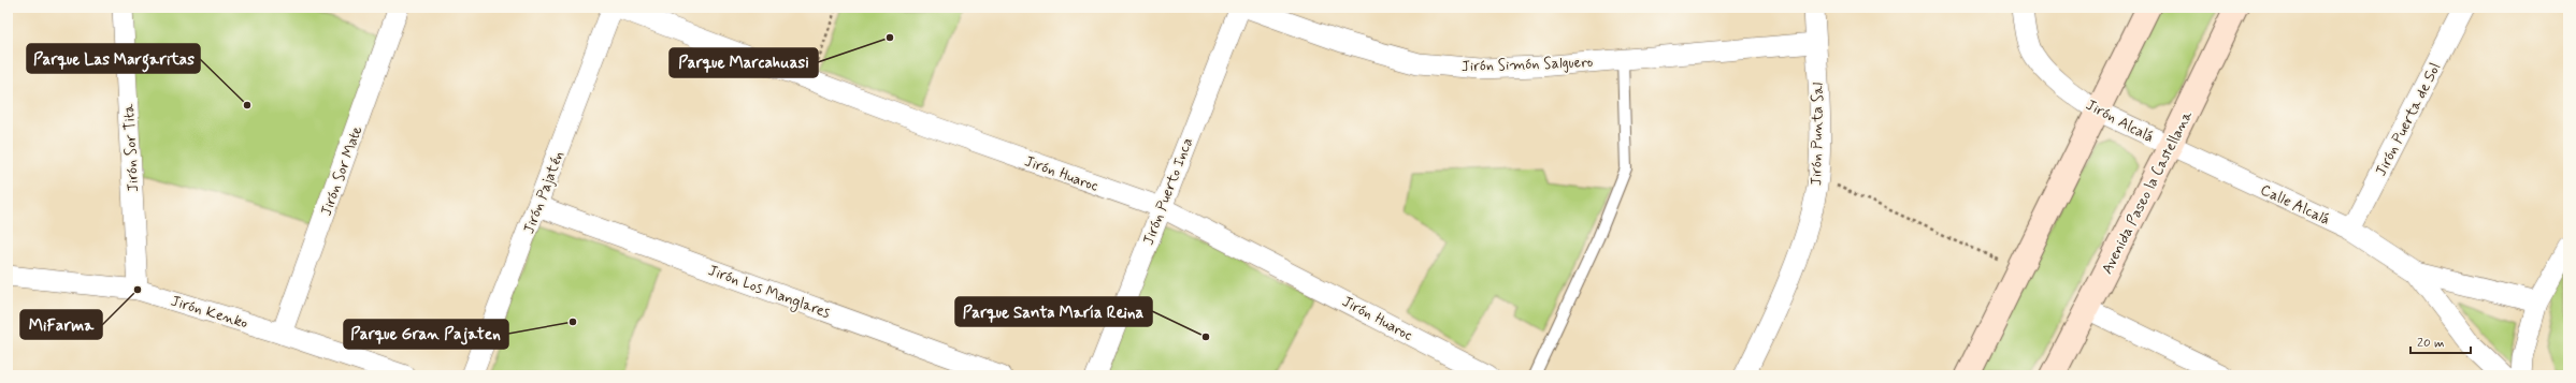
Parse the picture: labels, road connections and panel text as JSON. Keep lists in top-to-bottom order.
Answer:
{
  "streets": {
    "main road": ["Avenida Paseo la Castellana"],
    "street": [
      "Jirón Simón Salguero",
      "Jirón Puerta de Sol",
      "Jirón Alcalá",
      "Jirón Punta Sal",
      "Jirón Sor Tita",
      "Jirón Sor Mate",
      "Jirón Huaroc",
      "Jirón Puerto Inca",
      "Jirón Pajatén",
      "Calle Alcalá",
      "Jirón Los Manglares",
      "Jirón Kenko"
    ]
  },
  "crossings": [
    ["Jirón Simón Salguero", "Jirón Punta Sal"],
    ["Jirón Puerta de Sol", "Calle Alcalá"],
    ["Jirón Alcalá", "Avenida Paseo la Castellana"],
    ["Jirón Alcalá", "Calle Alcalá"],
    ["Jirón Sor Tita", "Jirón Kenko"],
    ["Jirón Sor Mate", "Jirón Kenko"],
    ["Jirón Huaroc", "Jirón Puerto Inca"],
    ["Jirón Pajatén", "Jirón Los Manglares"],
    ["Avenida Paseo la Castellana", "Calle Alcalá"]
  ],
  "places": [
    "Parque Marcahuasi",
    "Parque Las Margaritas",
    "MiFarma",
    "Parque Gran Pajaten",
    "Parque Santa María Reina"
  ],
  "scale_bar": "20 m"
}
